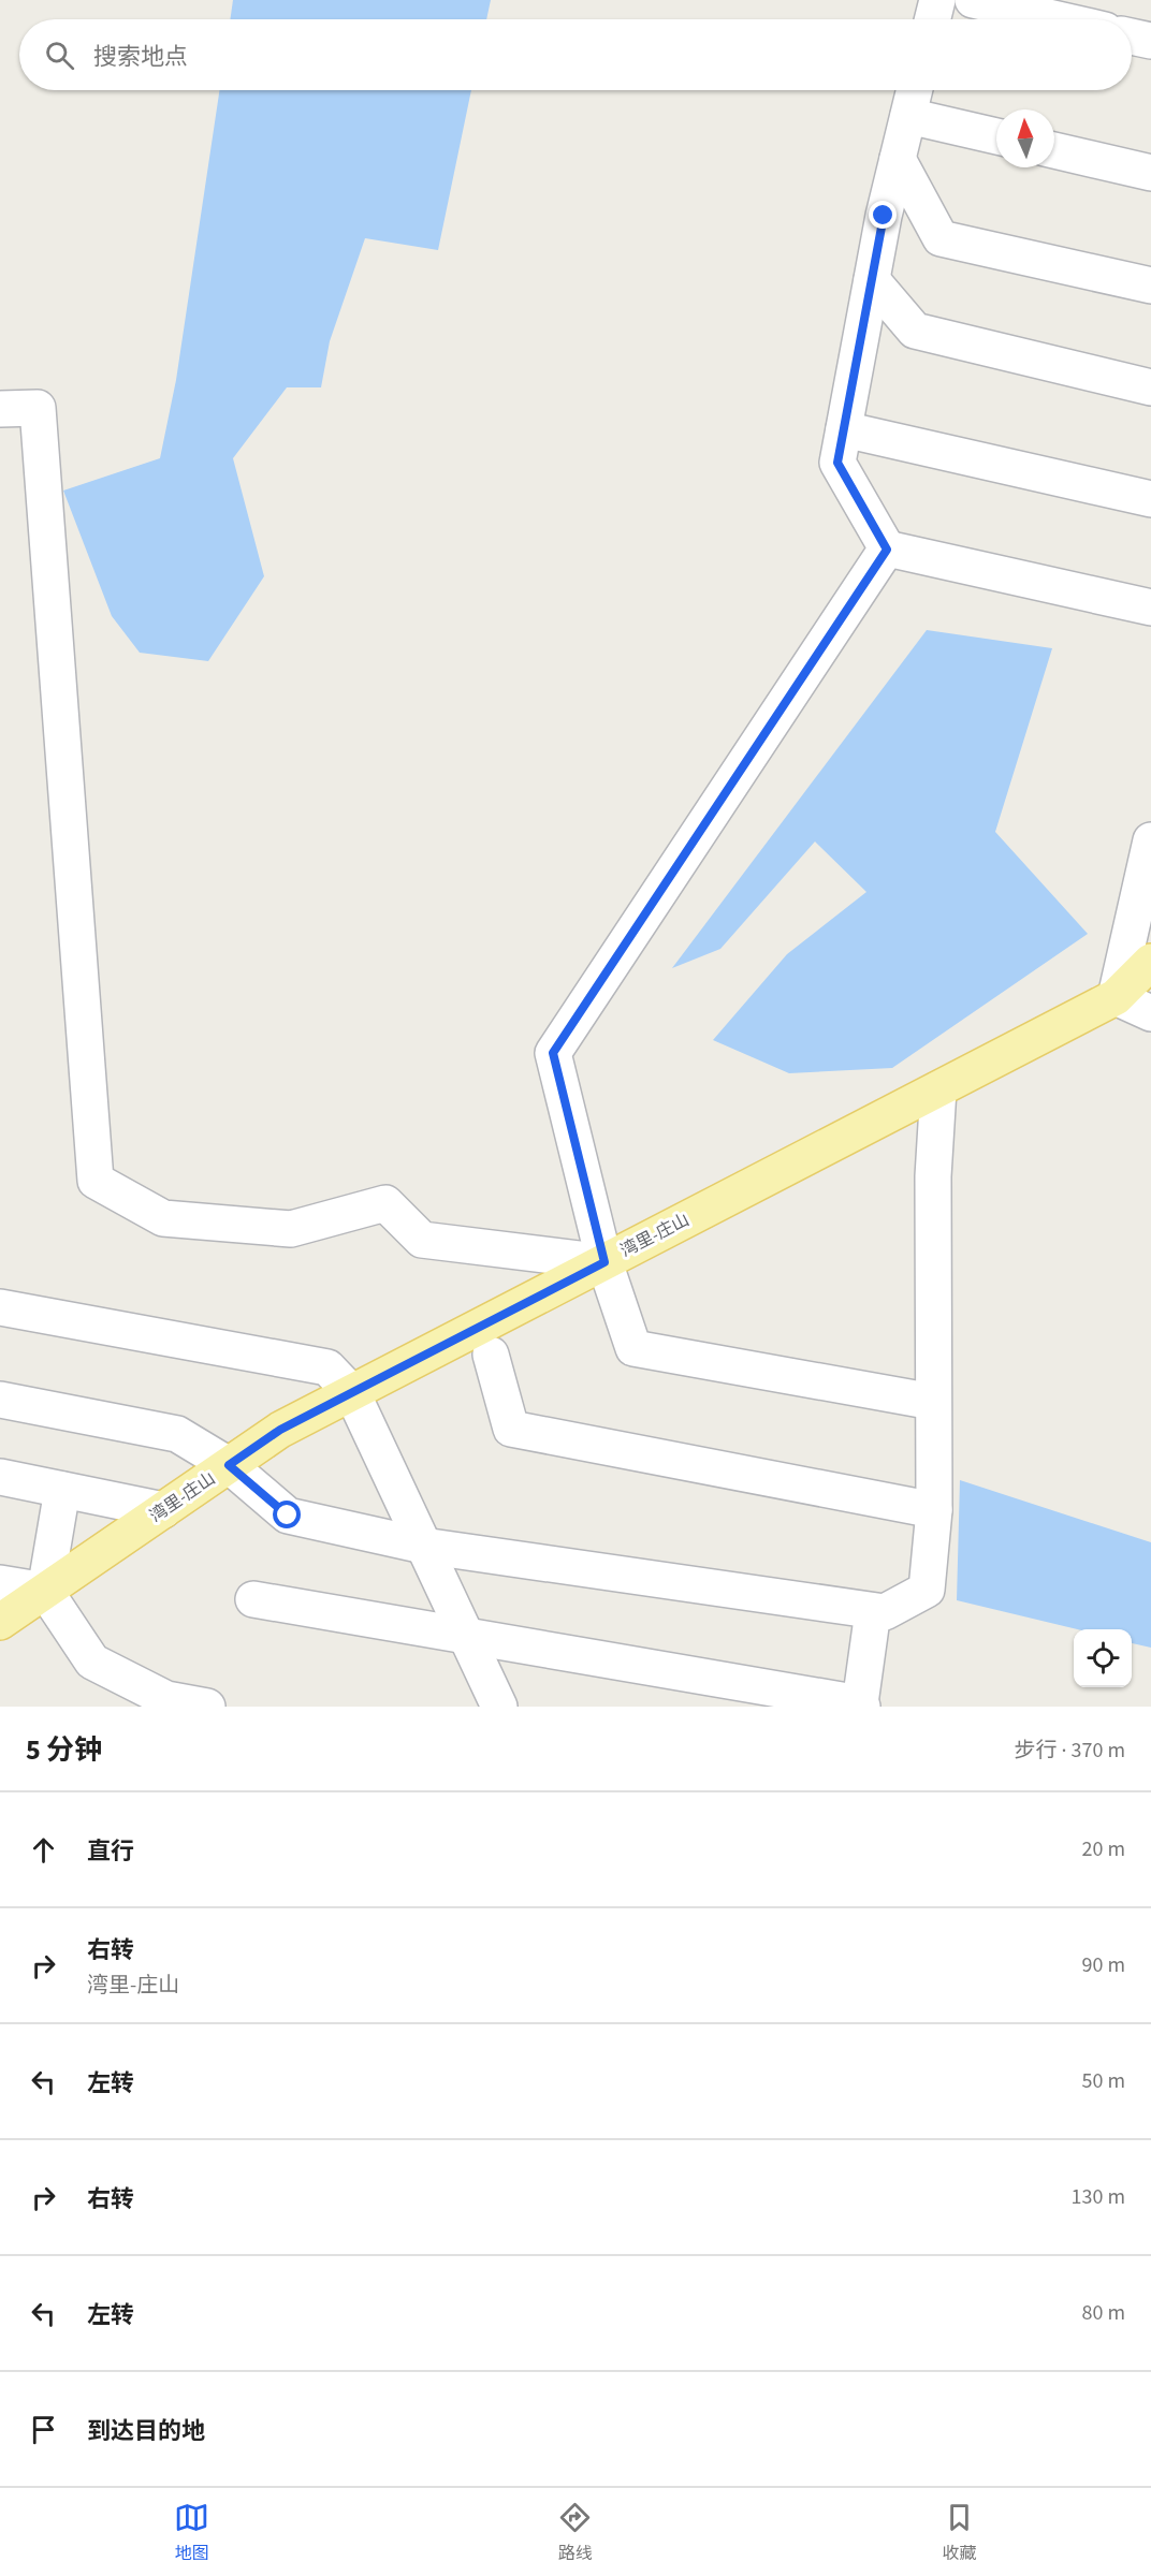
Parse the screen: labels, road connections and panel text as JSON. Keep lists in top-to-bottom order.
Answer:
{
  "streets": {
    "main road": ["湾里-庄山"]
  },
  "north": "top",
  "page": {
    "search": "搜索地点",
    "heading": ["5 分钟", "步行 · 370 m"],
    "list": [
      ["直行", "20 m"],
      ["右转", "湾里-庄山", "90 m"],
      ["左转", "50 m"],
      ["右转", "130 m"],
      ["左转", "80 m"],
      "到达目的地"
    ],
    "nav": ["地图", "路线", "收藏"]
  }
}
